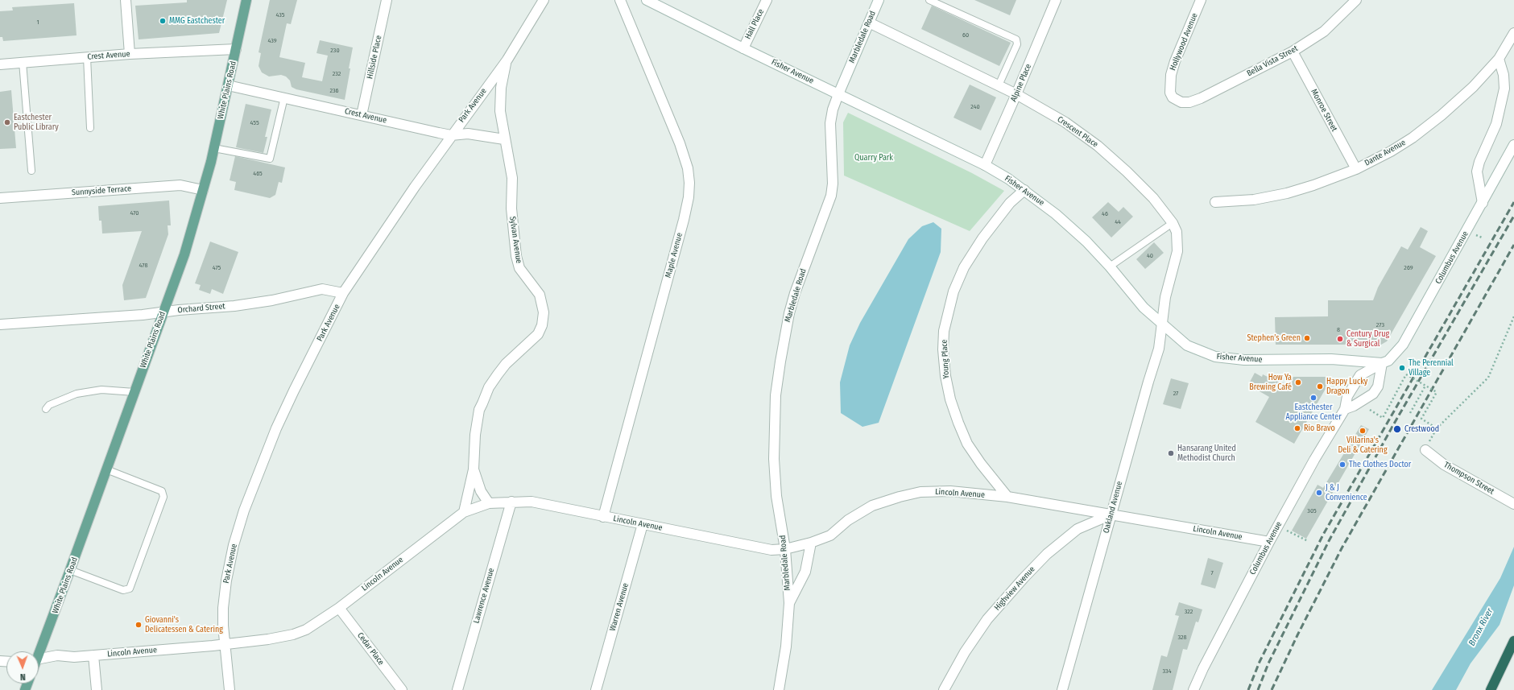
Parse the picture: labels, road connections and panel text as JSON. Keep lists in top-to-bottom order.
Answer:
{
  "streets": {
    "main road": ["White Plains Road"],
    "street": [
      "Hall Place",
      "Marbledale Road",
      "Hollywood Avenue",
      "Crest Avenue",
      "Hillside Place",
      "Bella Vista Street",
      "Fisher Avenue",
      "Alpine Place",
      "Park Avenue",
      "Monroe Street",
      "Crescent Place",
      "Dante Avenue",
      "Sunnyside Terrace",
      "Sylvan Avenue",
      "Maple Avenue",
      "Columbus Avenue",
      "Orchard Street",
      "Young Place",
      "Thompson Street",
      "Lincoln Avenue",
      "Oakland Avenue",
      "Highview Avenue",
      "Lawrence Avenue",
      "Warren Avenue",
      "Cedar Place"
    ]
  },
  "crossings": [
    ["Hall Place", "Fisher Avenue"],
    ["Marbledale Road", "Fisher Avenue"],
    ["Marbledale Road", "Crescent Place"],
    ["Marbledale Road", "Lincoln Avenue"],
    ["Hollywood Avenue", "Bella Vista Street"],
    ["Crest Avenue", "Hillside Place"],
    ["Crest Avenue", "White Plains Road"],
    ["Crest Avenue", "Park Avenue"],
    ["Crest Avenue", "Sylvan Avenue"],
    ["Bella Vista Street", "Monroe Street"],
    ["Fisher Avenue", "Alpine Place"],
    ["Fisher Avenue", "Crescent Place"],
    ["Fisher Avenue", "Columbus Avenue"],
    ["Fisher Avenue", "Young Place"],
    ["Fisher Avenue", "Oakland Avenue"],
    ["Alpine Place", "Crescent Place"],
    ["White Plains Road", "Sunnyside Terrace"],
    ["White Plains Road", "Orchard Street"],
    ["Park Avenue", "Sylvan Avenue"],
    ["Park Avenue", "Orchard Street"],
    ["Park Avenue", "Lincoln Avenue"],
    ["Monroe Street", "Dante Avenue"],
    ["Crescent Place", "Oakland Avenue"],
    ["Sylvan Avenue", "Lincoln Avenue"],
    ["Maple Avenue", "Lincoln Avenue"],
    ["Columbus Avenue", "Lincoln Avenue"],
    ["Young Place", "Lincoln Avenue"],
    ["Lincoln Avenue", "Oakland Avenue"],
    ["Lincoln Avenue", "Highview Avenue"],
    ["Lincoln Avenue", "Lawrence Avenue"],
    ["Lincoln Avenue", "Warren Avenue"],
    ["Lincoln Avenue", "Cedar Place"],
    ["Oakland Avenue", "Highview Avenue"]
  ],
  "water": ["Bronx River"],
  "parks": ["Quarry Park"],
  "places": [
    "MMG Eastchester",
    "Eastchester Public Library",
    "Stephen’s Green",
    "Century Drug & Surgical",
    "The Perennial Village",
    "How Ya Brewing Café",
    "Happy Lucky Dragon",
    "Eastchester Appliance Center",
    "Rio Bravo",
    "Crestwood",
    "Villarina's Deli & Catering",
    "Hansarang United Methodist Church",
    "The Clothes Doctor",
    "J & J Convenience",
    "Giovanni's Delicatessen & Catering"
  ],
  "house_numbers": [
    "435",
    "1",
    "60",
    "439",
    "230",
    "232",
    "236",
    "240",
    "455",
    "465",
    "470",
    "46",
    "44",
    "40",
    "478",
    "475",
    "269",
    "273",
    "8",
    "27",
    "305",
    "7",
    "322",
    "328",
    "334"
  ],
  "north": "bottom"
}
